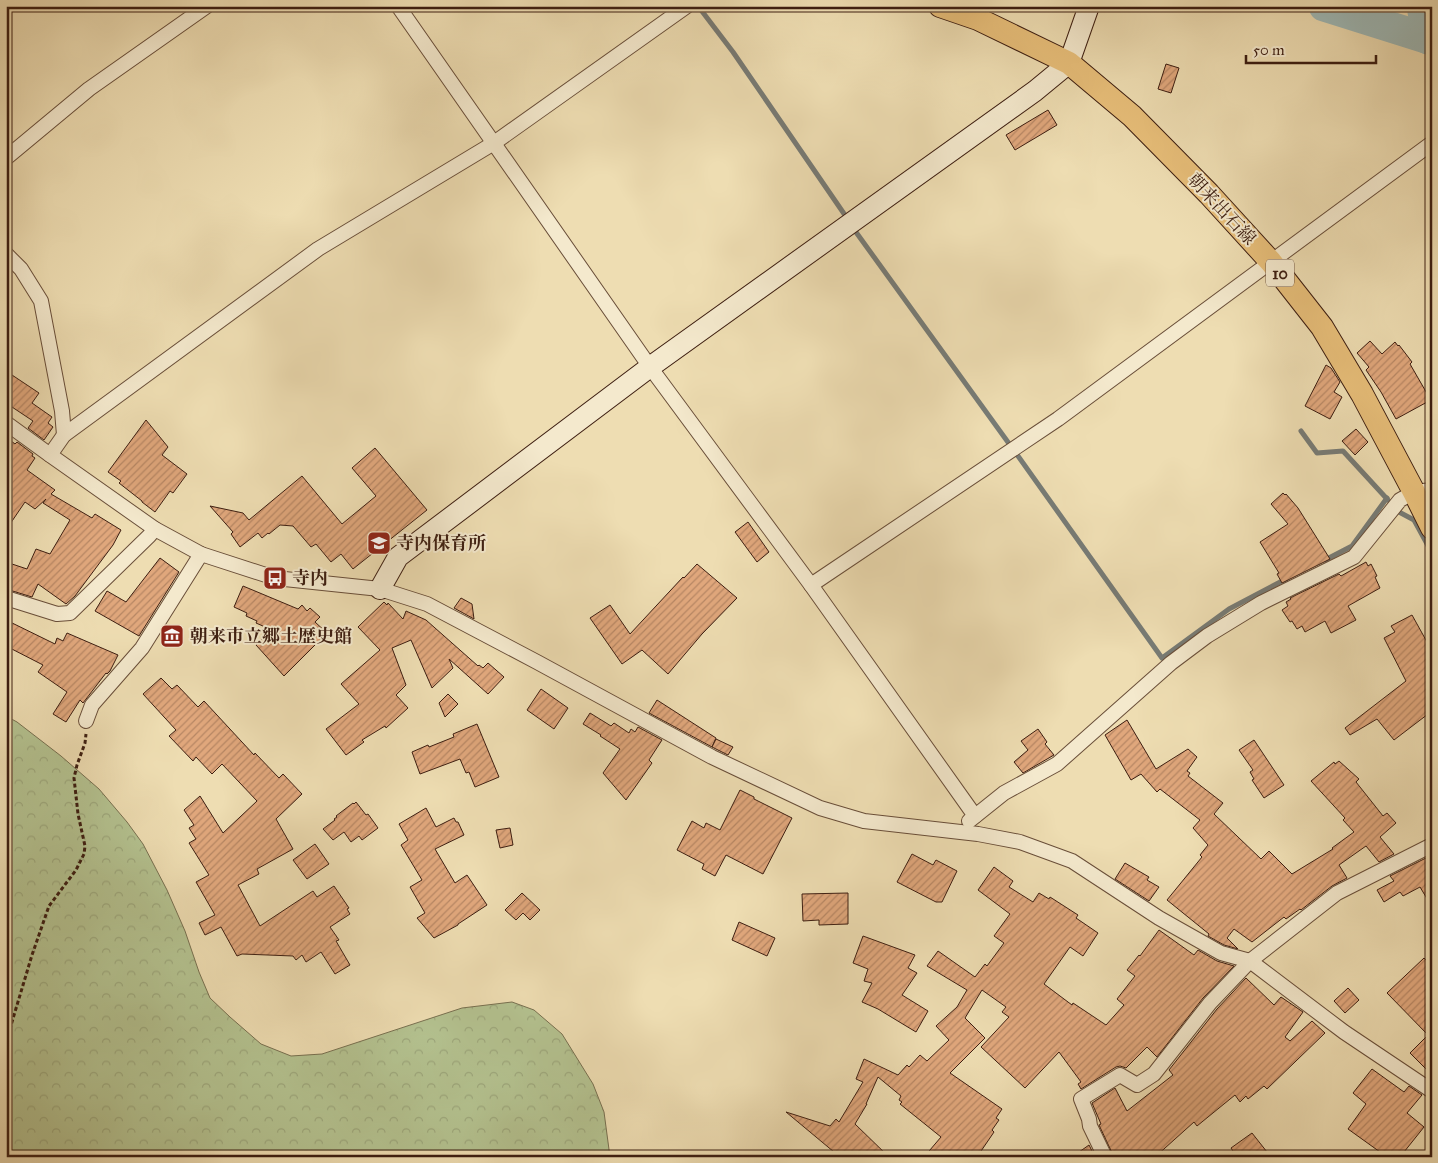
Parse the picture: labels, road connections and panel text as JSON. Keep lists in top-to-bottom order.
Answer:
{
  "streets": {
    "main road": ["朝来出石線", "10"]
  },
  "places": {
    "school or university": ["寺内保育所"],
    "bus stop": ["寺内"],
    "museum": ["朝来市立郷土歴史館"]
  },
  "scale_bar": "50 m"
}
